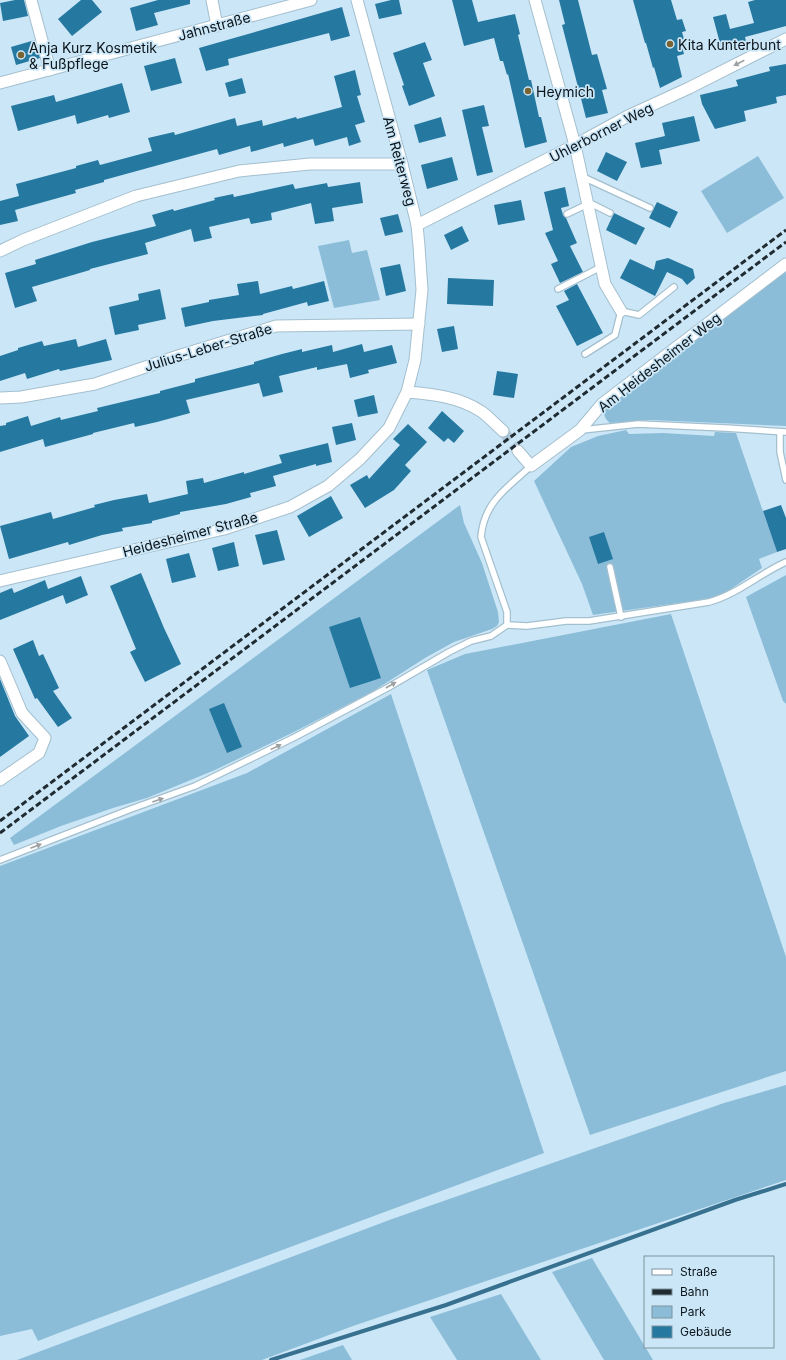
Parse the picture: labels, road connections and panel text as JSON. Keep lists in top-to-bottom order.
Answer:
{
  "streets": {
    "street": [
      "Jahnstraße",
      "Uhlerborner Weg",
      "Am Reiterweg",
      "Julius-Leber-Straße",
      "Am Heidesheimer Weg",
      "Heidesheimer Straße"
    ]
  },
  "crossings": [
    ["Uhlerborner Weg", "Am Reiterweg"],
    ["Am Reiterweg", "Julius-Leber-Straße"],
    ["Am Reiterweg", "Heidesheimer Straße"],
    ["Julius-Leber-Straße", "Heidesheimer Straße"]
  ],
  "one_way": ["Uhlerborner Weg"],
  "places": ["Kita Kunterbunt", "Anja Kurz Kosmetik & Fußpflege", "Heymich"],
  "legend": [
    "Straße",
    "Bahn",
    "Park",
    "Gebäude"
  ]
}
